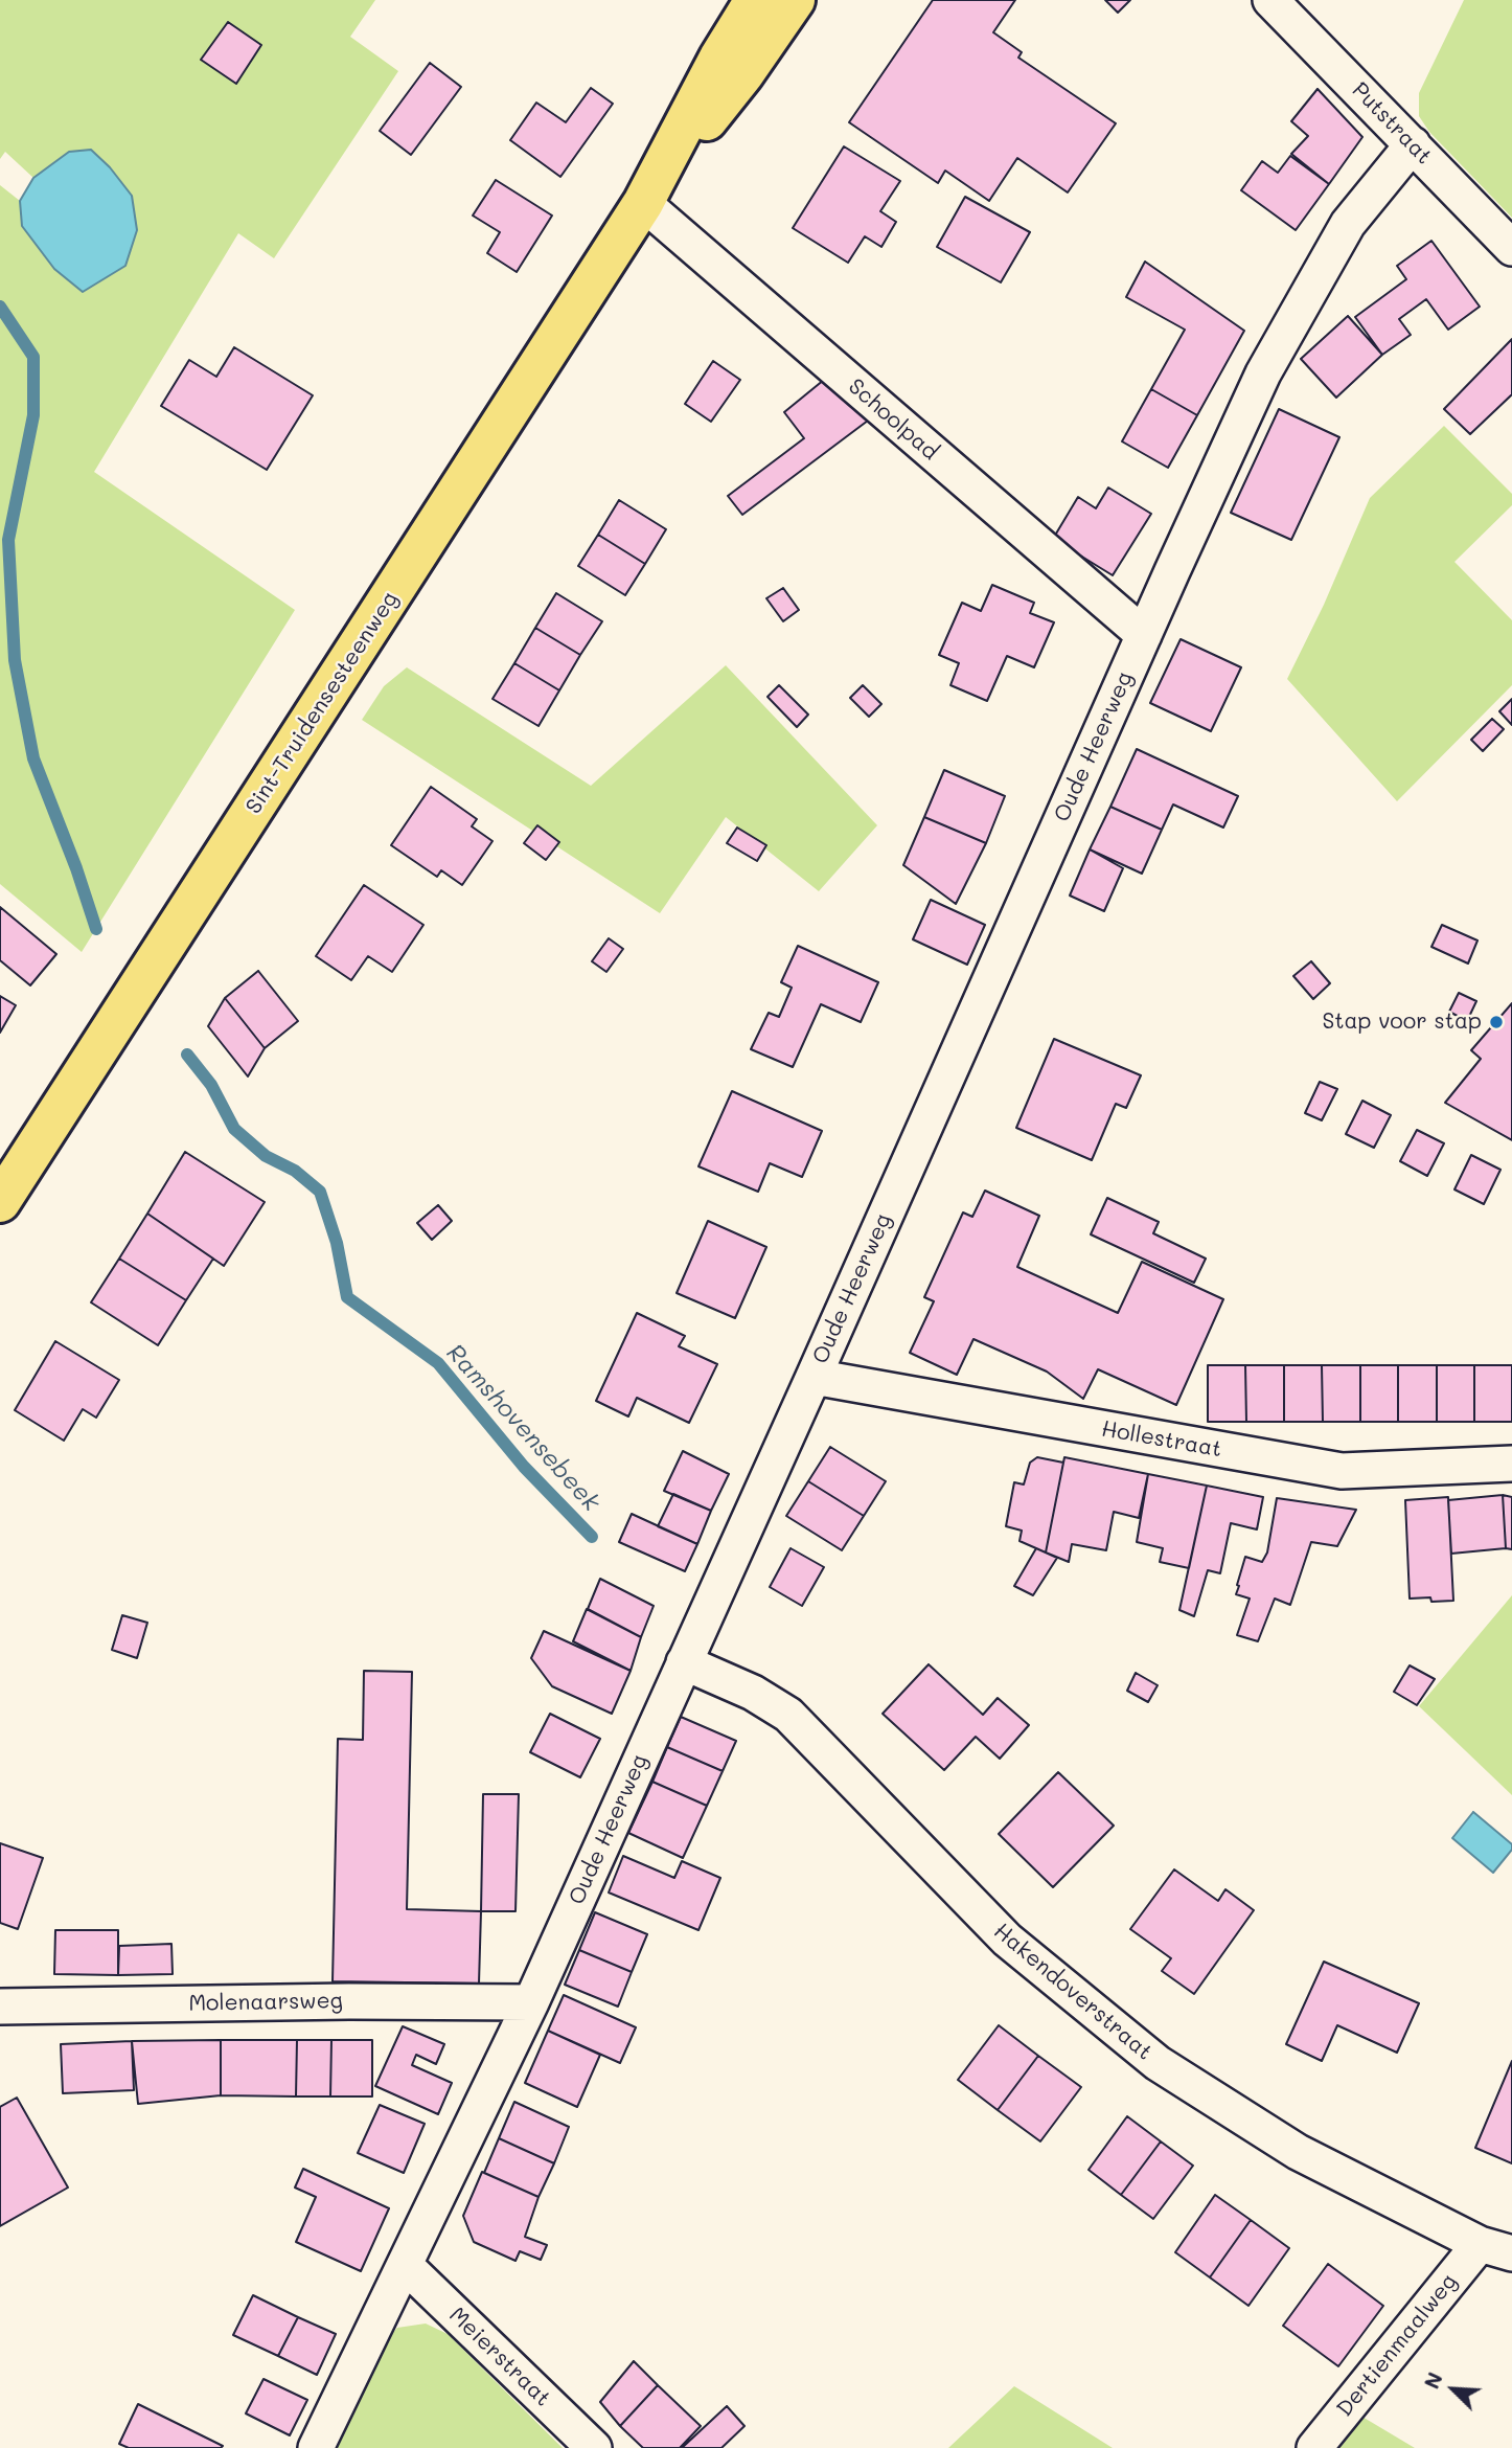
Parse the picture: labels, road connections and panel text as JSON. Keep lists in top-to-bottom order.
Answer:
{
  "streets": {
    "main road": ["Sint-Truidensesteenweg"],
    "street": [
      "Putstraat",
      "Schoolpad",
      "Oude Heerweg",
      "Hollestraat",
      "Hakendoverstraat",
      "Molenaarsweg",
      "Dertienmaalweg",
      "Meierstraat"
    ]
  },
  "crossings": [
    ["Putstraat", "Oude Heerweg"],
    ["Schoolpad", "Sint-Truidensesteenweg"],
    ["Schoolpad", "Oude Heerweg"],
    ["Oude Heerweg", "Hollestraat"],
    ["Oude Heerweg", "Hakendoverstraat"],
    ["Oude Heerweg", "Molenaarsweg"],
    ["Oude Heerweg", "Meierstraat"],
    ["Hakendoverstraat", "Dertienmaalweg"]
  ],
  "water": ["Ramshovensebeek"],
  "places": ["Stap voor stap"],
  "north": "top left"
}
